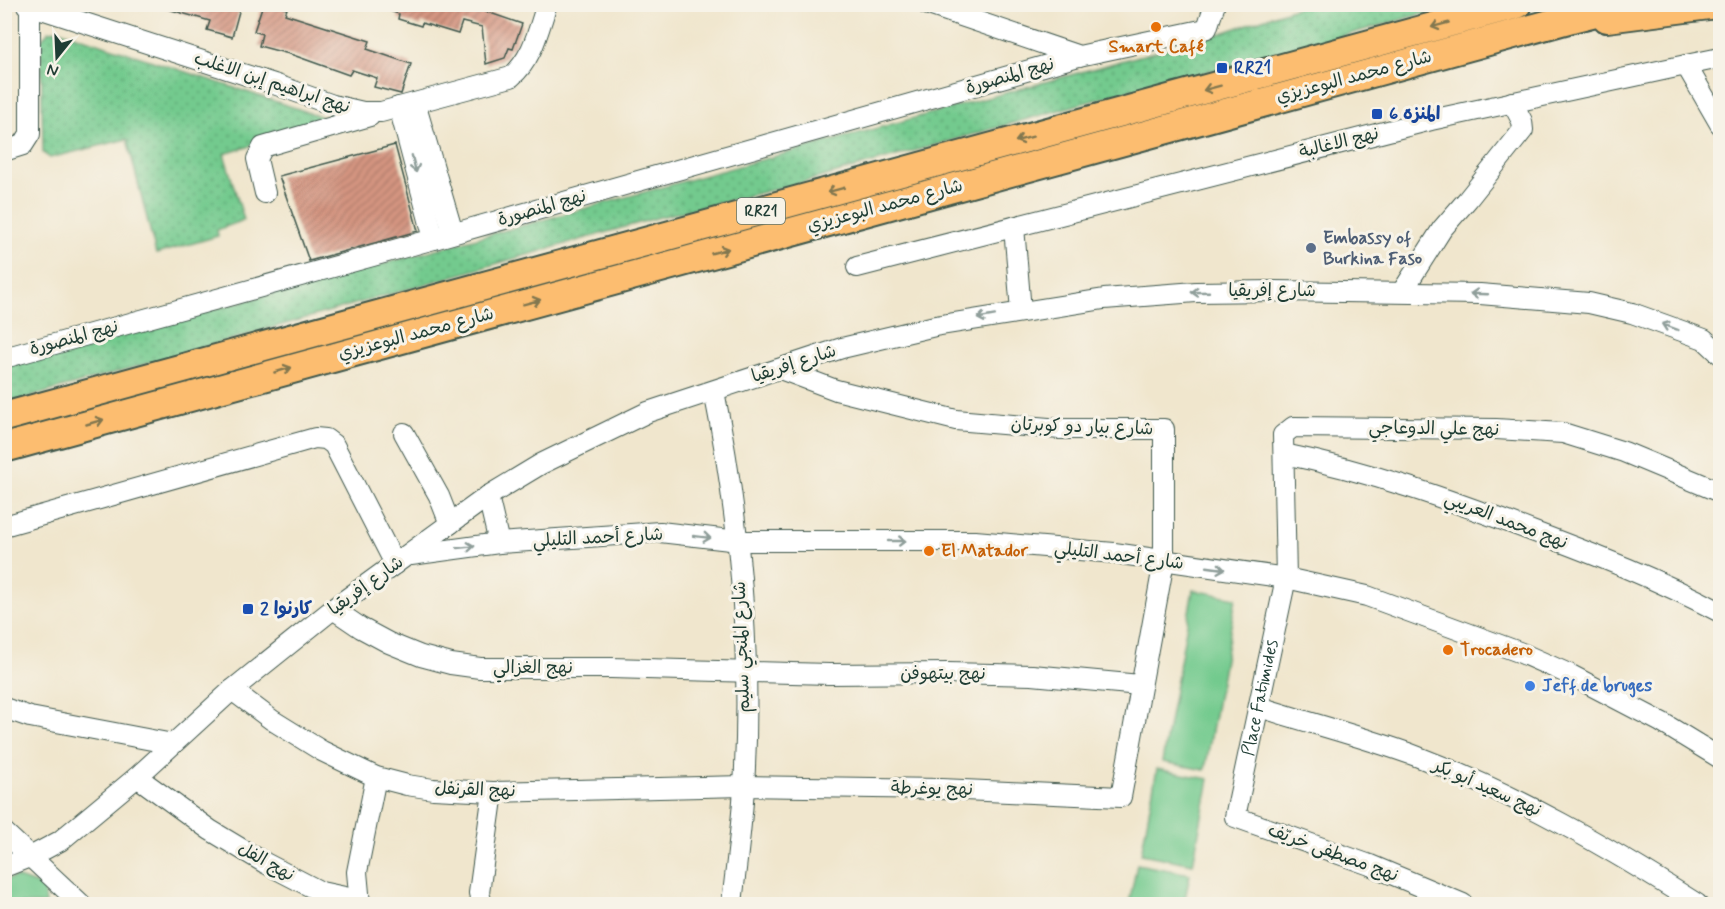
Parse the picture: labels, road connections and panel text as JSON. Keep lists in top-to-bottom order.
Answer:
{
  "streets": {
    "highway": ["شارع محمد البوعزيزي", "RR21"],
    "street": [
      "نهج المنصورة",
      "نهج ابراهيم إبن الاغلب",
      "نهج الاغالبة",
      "شارع إفريقيا",
      "شارع بيار دو كوبرتان",
      "نهج علي الدوعاجي",
      "نهج محمد العريبي",
      "شارع أحمد التليلي",
      "شارع المنجي سليم",
      "نهج الغزالي",
      "نهج بيتهوفن",
      "Place Fatimides",
      "نهج سعيد أبو بكر",
      "نهج يوغرطة",
      "نهج القرنفل",
      "نهج مصطفى خريّف",
      "نهج الفل"
    ]
  },
  "crossings": [
    ["شارع إفريقيا", "شارع بيار دو كوبرتان"],
    ["شارع إفريقيا", "شارع أحمد التليلي"],
    ["شارع إفريقيا", "شارع المنجي سليم"],
    ["شارع إفريقيا", "نهج الغزالي"],
    ["شارع إفريقيا", "نهج القرنفل"],
    ["شارع إفريقيا", "نهج الفل"],
    ["شارع بيار دو كوبرتان", "شارع أحمد التليلي"],
    ["شارع بيار دو كوبرتان", "نهج بيتهوفن"],
    ["شارع بيار دو كوبرتان", "نهج يوغرطة"],
    ["نهج علي الدوعاجي", "نهج محمد العريبي"],
    ["نهج علي الدوعاجي", "شارع أحمد التليلي"],
    ["نهج علي الدوعاجي", "Place Fatimides"],
    ["شارع أحمد التليلي", "شارع المنجي سليم"],
    ["شارع أحمد التليلي", "Place Fatimides"],
    ["شارع المنجي سليم", "نهج الغزالي"],
    ["شارع المنجي سليم", "نهج بيتهوفن"],
    ["شارع المنجي سليم", "نهج يوغرطة"],
    ["شارع المنجي سليم", "نهج القرنفل"],
    ["نهج الغزالي", "نهج بيتهوفن"],
    ["Place Fatimides", "نهج سعيد أبو بكر"],
    ["Place Fatimides", "نهج مصطفى خريّف"],
    ["نهج يوغرطة", "نهج القرنفل"],
    ["نهج القرنفل", "نهج الفل"]
  ],
  "one_way": ["شارع إفريقيا", "شارع أحمد التليلي"],
  "places": {
    "other": [
      "Smart Café",
      "Embassy of Burkina Faso",
      "El Matador",
      "Trocadero",
      "Jeff de bruges"
    ],
    "transit": ["RR21", "المنزه 6", "كارنوا 2"]
  },
  "north": "bottom"
}
